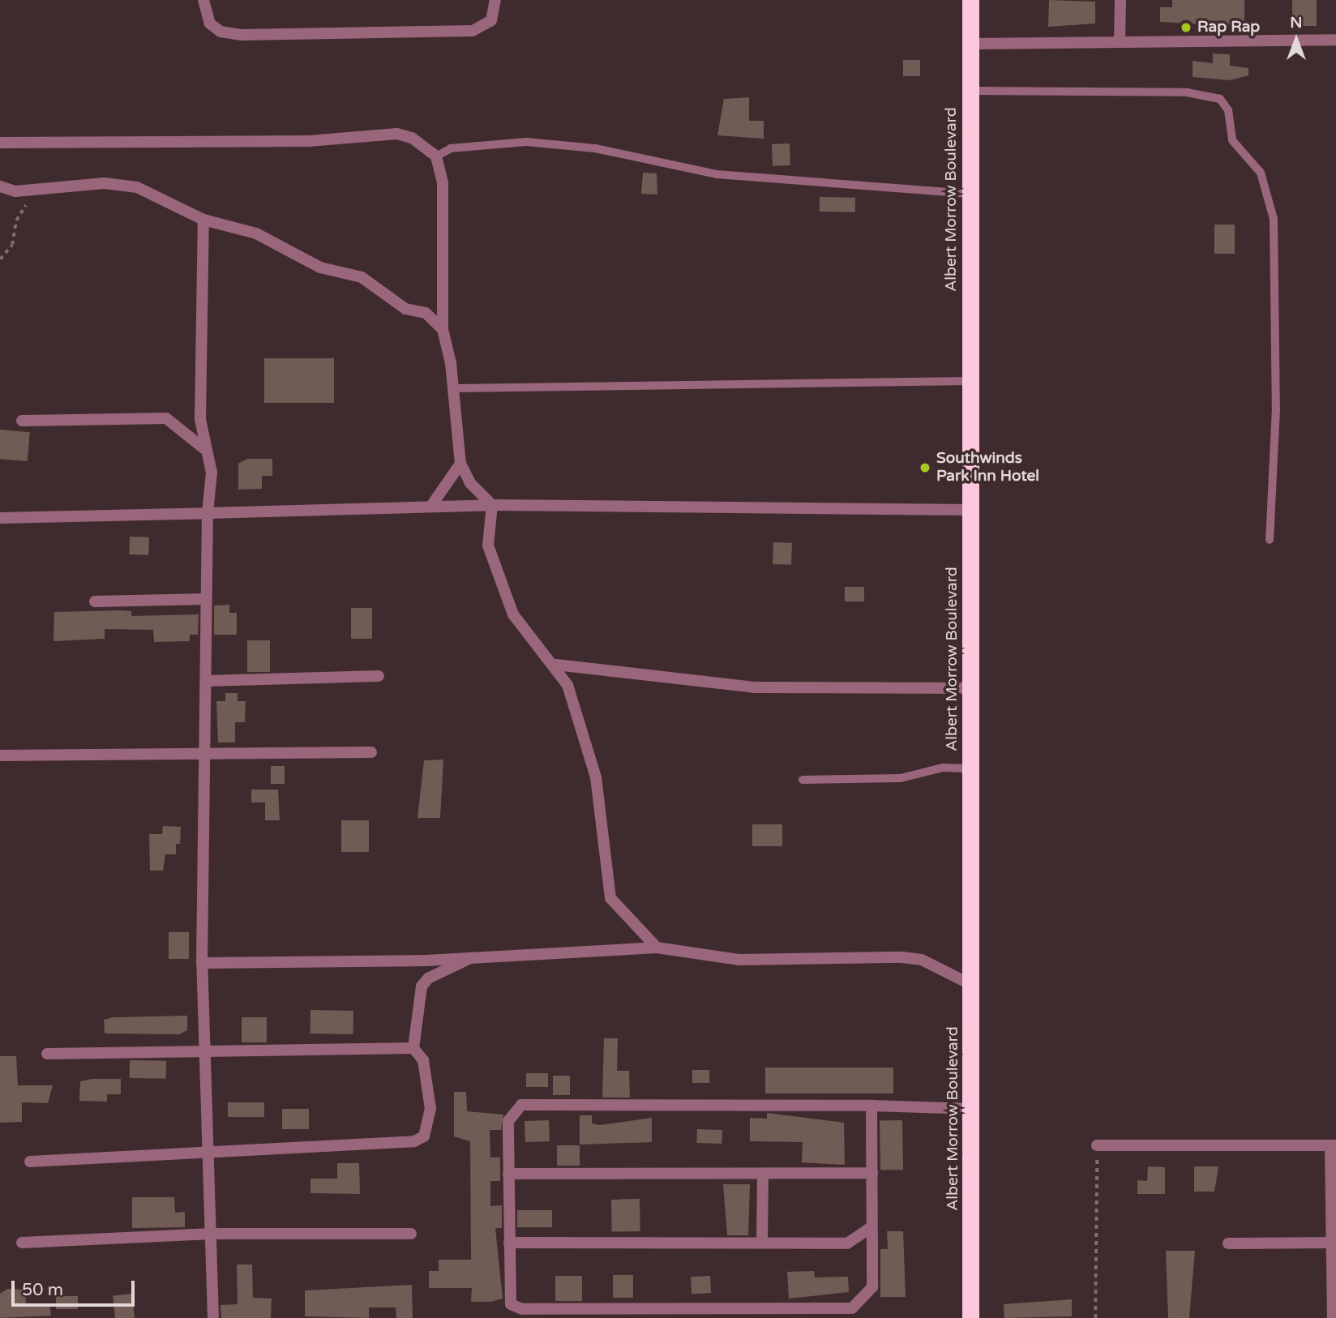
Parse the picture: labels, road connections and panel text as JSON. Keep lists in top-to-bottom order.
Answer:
{
  "streets": {
    "highway": ["Albert Morrow Boulevard"]
  },
  "places": ["Rap Rap", "Southwinds Park Inn Hotel"],
  "scale_bar": "50 m",
  "north": "top"
}
